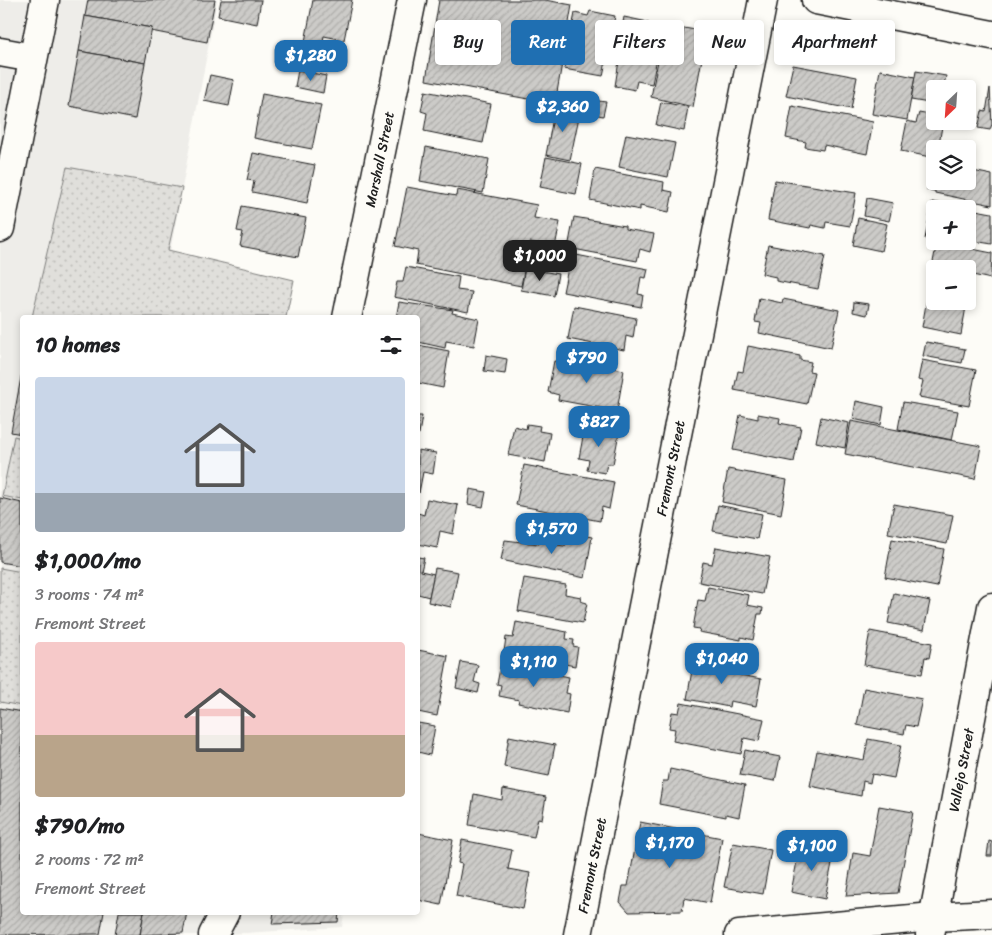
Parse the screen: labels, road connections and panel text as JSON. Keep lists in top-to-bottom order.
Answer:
{
  "streets": {
    "street": ["Marshall Street", "Fremont Street", "Vallejo Street"]
  },
  "north": "bottom left",
  "page": {
    "chip": [
      "Buy",
      "Rent",
      "Filters",
      "New",
      "Apartment"
    ],
    "price": [
      "$1,280",
      "$2,360",
      "$1,000",
      "$790",
      "$827",
      "$1,570",
      "$1,040",
      "$1,110",
      "$1,170",
      "$1,100"
    ],
    "map_buttons": ["+", "−"],
    "heading": "10 homes",
    "list": [
      {
        "name": "$1,000/mo",
        "note": "3 rooms · 74 m² · Fremont Street"
      },
      {
        "name": "$790/mo",
        "note": "2 rooms · 72 m² · Fremont Street"
      }
    ]
  }
}
